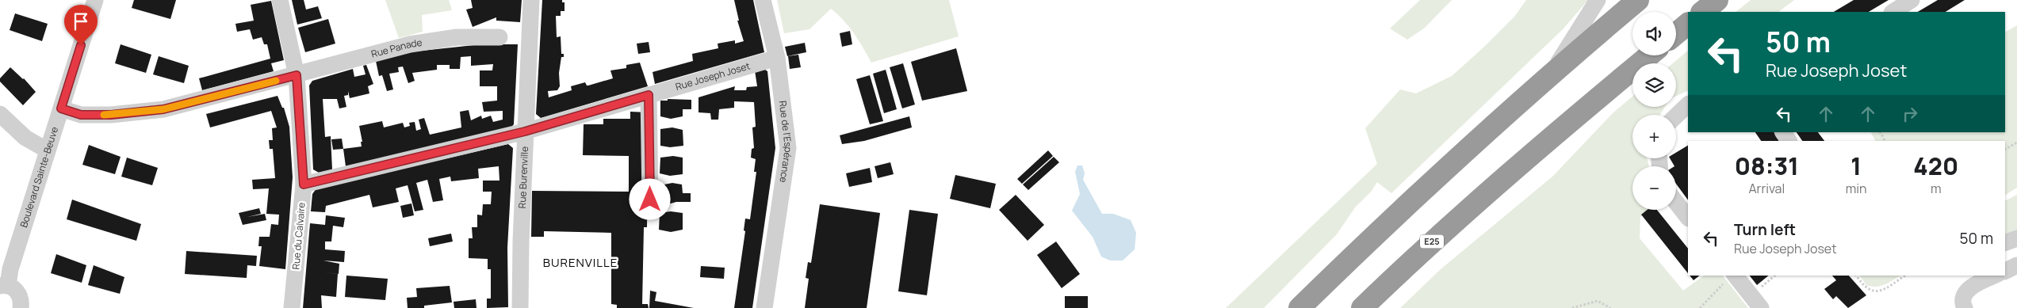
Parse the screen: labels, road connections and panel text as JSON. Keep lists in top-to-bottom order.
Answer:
{
  "streets": {
    "highway": ["E25"],
    "street": [
      "Rue Panade",
      "Rue Joseph Joset",
      "Rue de l'Espérance",
      "Boulevard Sainte-Beuve",
      "Rue Burenville",
      "Rue du Calvaire"
    ]
  },
  "crossings": [
    ["Rue Panade", "Boulevard Sainte-Beuve"],
    ["Rue Panade", "Rue du Calvaire"],
    ["Rue Joseph Joset", "Rue de l'Espérance"],
    ["Rue Joseph Joset", "Rue Burenville"],
    ["Rue Joseph Joset", "Rue du Calvaire"]
  ],
  "districts": ["BURENVILLE"],
  "page": {
    "map_buttons": ["+", "−"],
    "turn": ["50 m", "Rue Joseph Joset"],
    "eta": [
      "08:31",
      "Arrival",
      "1",
      "min",
      "420",
      "m"
    ],
    "list": [
      {
        "name": "Turn left",
        "note": "Rue Joseph Joset",
        "value": "50 m"
      }
    ]
  }
}
